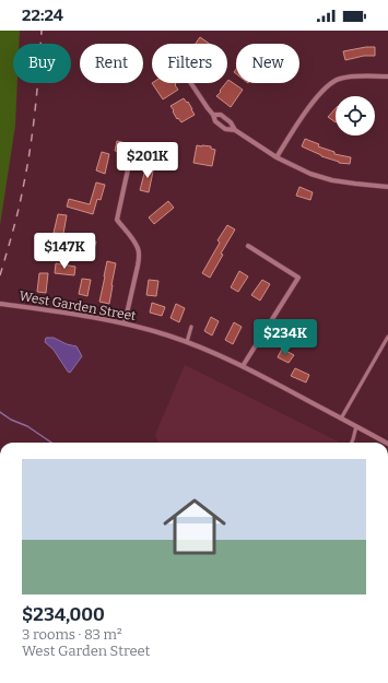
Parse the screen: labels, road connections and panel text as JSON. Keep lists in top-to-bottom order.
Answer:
{
  "streets": {
    "street": ["West Garden Street"]
  },
  "page": {
    "status": "22:24",
    "chip": [
      "Buy",
      "Rent",
      "Filters",
      "New"
    ],
    "price": ["$201K", "$147K", "$234K"],
    "list": [
      {
        "name": "$234,000",
        "note": "3 rooms · 83 m² · West Garden Street"
      }
    ]
  }
}
